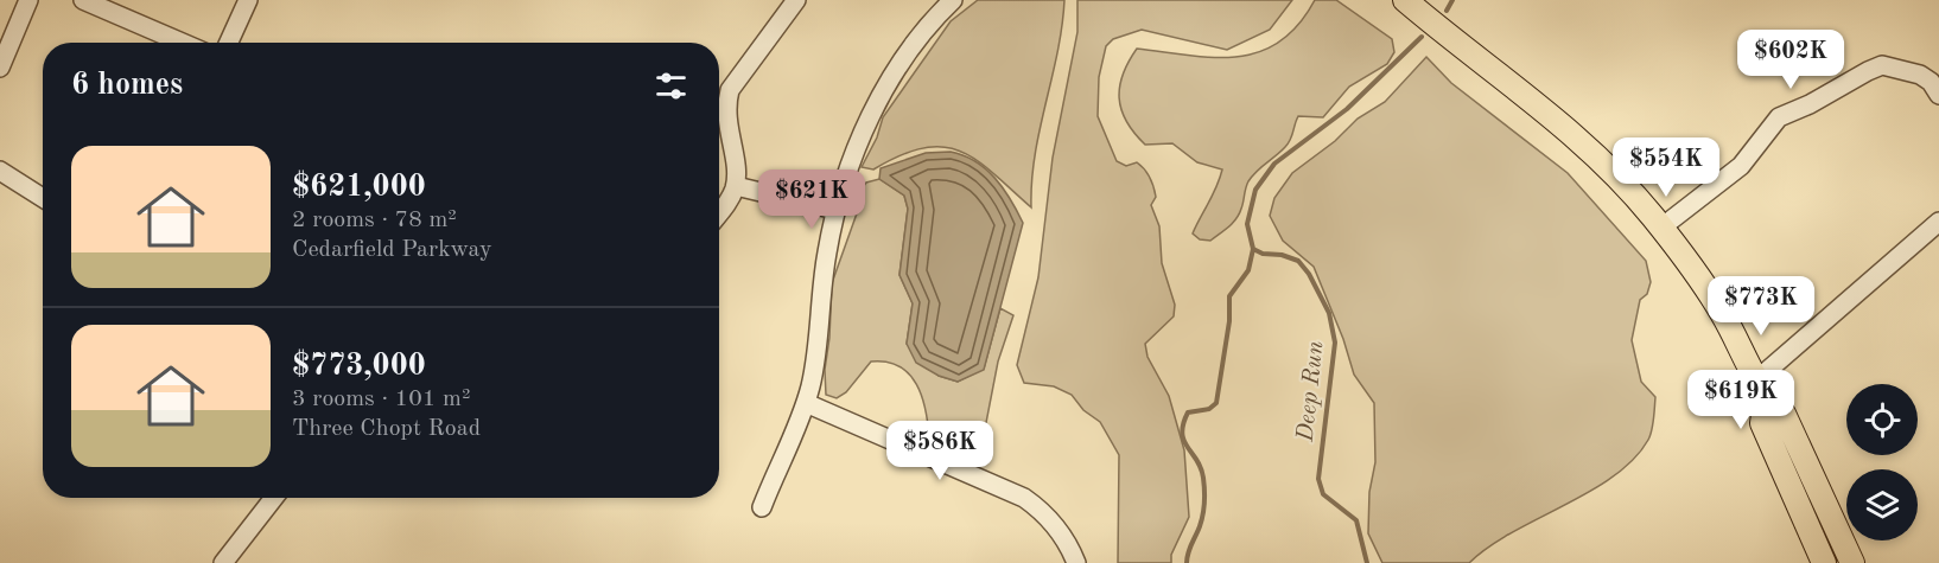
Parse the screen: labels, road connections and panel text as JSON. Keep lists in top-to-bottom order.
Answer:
{
  "water": ["Deep Run"],
  "page": {
    "price": [
      "$602K",
      "$554K",
      "$621K",
      "$773K",
      "$619K",
      "$586K"
    ],
    "heading": "6 homes",
    "list": [
      {
        "name": "$621,000",
        "note": "2 rooms · 78 m² · Cedarfield Parkway"
      },
      {
        "name": "$773,000",
        "note": "3 rooms · 101 m² · Three Chopt Road"
      }
    ]
  }
}
